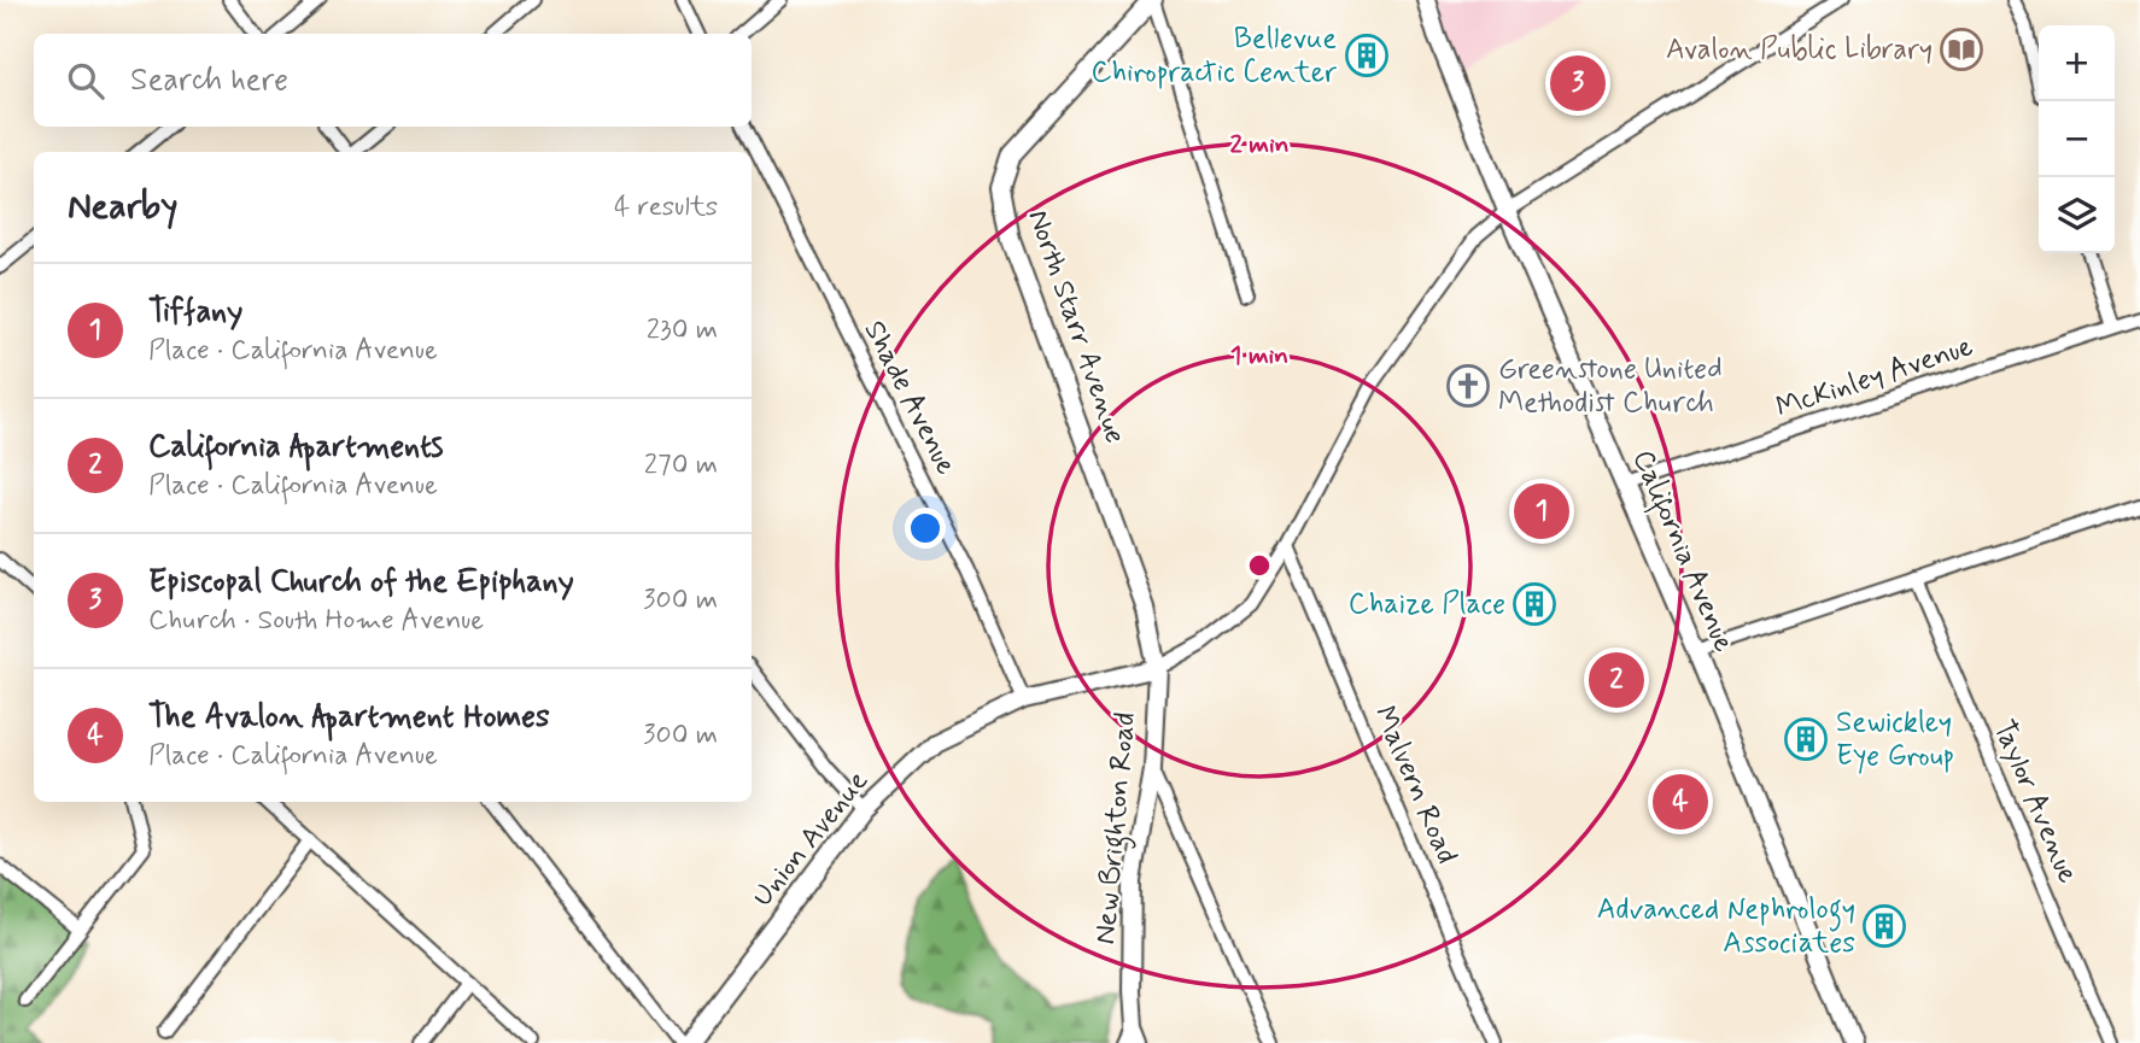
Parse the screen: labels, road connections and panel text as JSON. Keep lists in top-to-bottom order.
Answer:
{
  "streets": {
    "street": [
      "North Starr Avenue",
      "McKinley Avenue",
      "Shade Avenue",
      "California Avenue",
      "Malvern Road",
      "Taylor Avenue",
      "New Brighton Road",
      "Union Avenue"
    ]
  },
  "crossings": [
    ["North Starr Avenue", "New Brighton Road"],
    ["North Starr Avenue", "Union Avenue"],
    ["McKinley Avenue", "California Avenue"],
    ["Shade Avenue", "Union Avenue"],
    ["New Brighton Road", "Union Avenue"]
  ],
  "places": {
    "library": ["Avalon Public Library"],
    "building": [
      "Bellevue Chiropractic Center",
      "Chaize Place",
      "Sewickley Eye Group",
      "Advanced Nephrology Associates"
    ],
    "church": ["Greenstone United Methodist Church"]
  },
  "page": {
    "map_buttons": ["+", "−"],
    "search": "Search here",
    "pins": [
      "3",
      "1",
      "2",
      "4"
    ],
    "heading": ["Nearby", "4 results"],
    "list": [
      {
        "mark": "1",
        "name": "Tiffany",
        "note": "Place · California Avenue",
        "value": "230 m"
      },
      {
        "mark": "2",
        "name": "California Apartments",
        "note": "Place · California Avenue",
        "value": "270 m"
      },
      {
        "mark": "3",
        "name": "Episcopal Church of the Epiphany",
        "note": "Church · South Home Avenue",
        "value": "300 m"
      },
      {
        "mark": "4",
        "name": "The Avalon Apartment Homes",
        "note": "Place · California Avenue",
        "value": "300 m"
      }
    ]
  },
  "rings": ["2 min", "1 min"]
}
